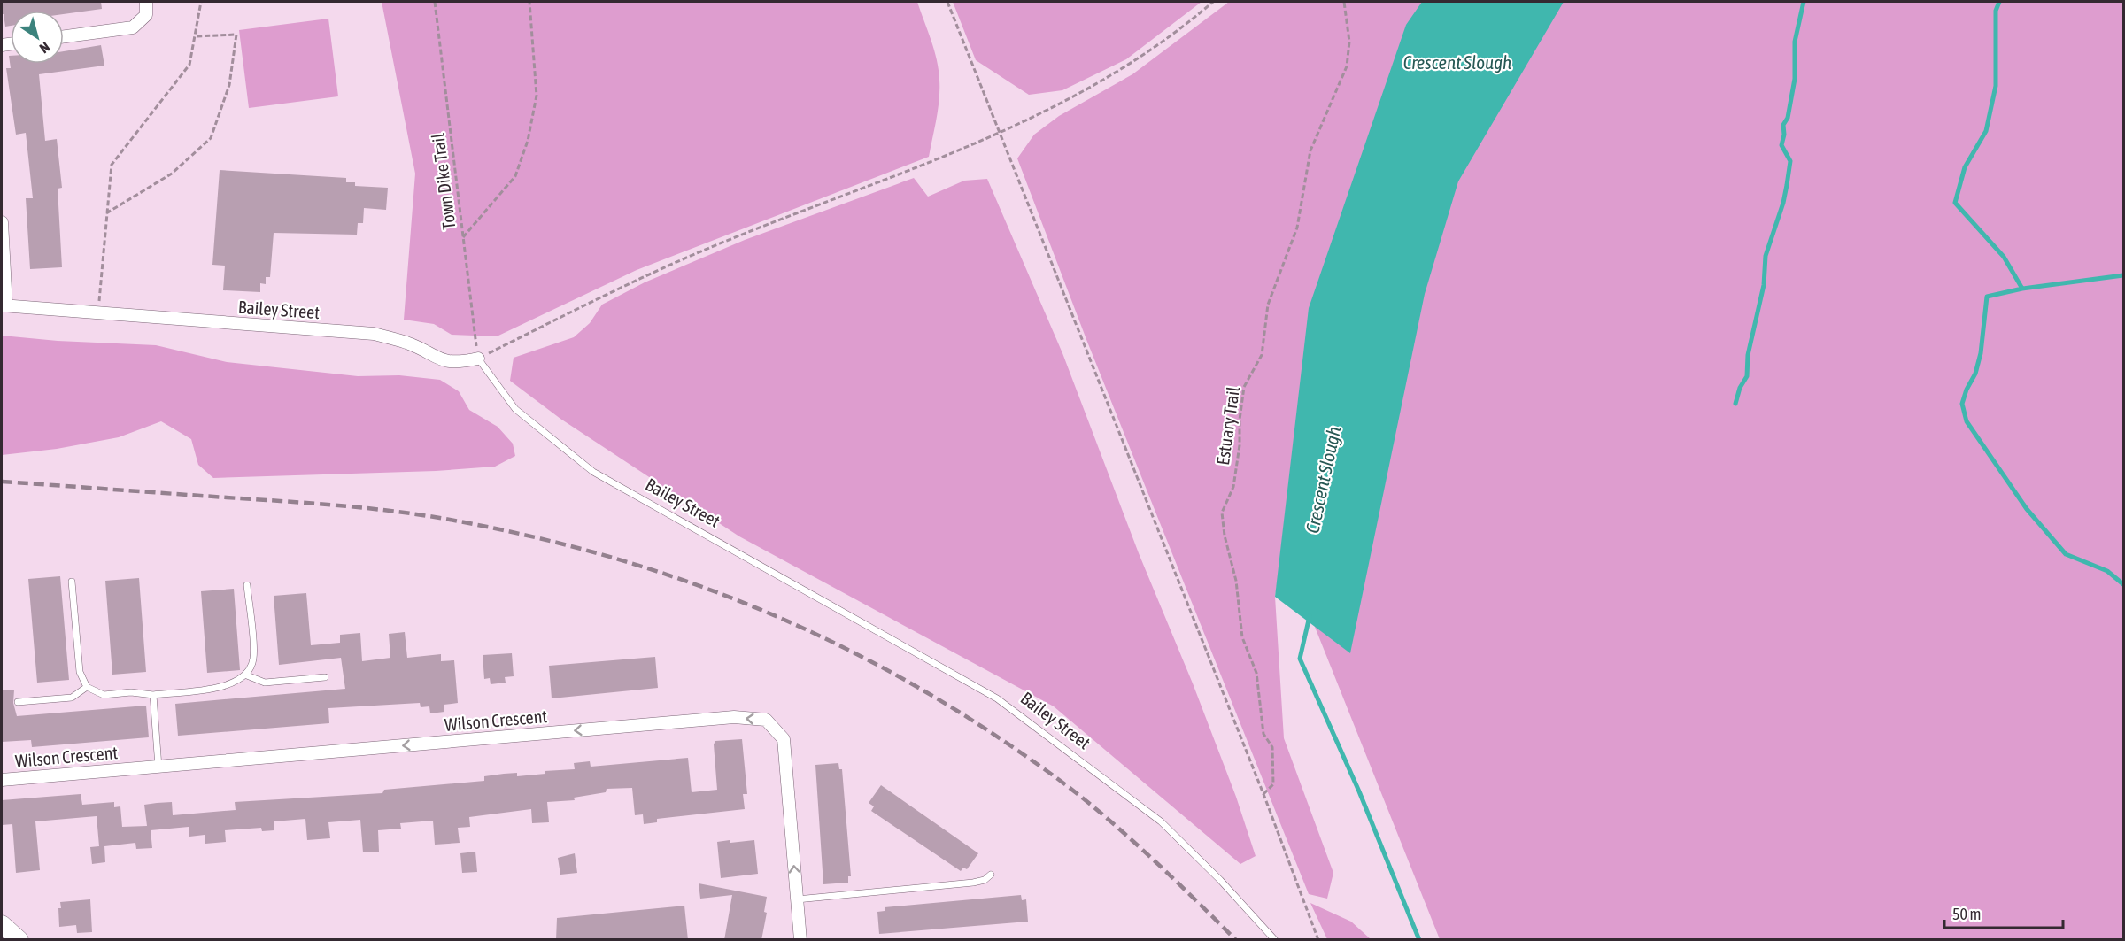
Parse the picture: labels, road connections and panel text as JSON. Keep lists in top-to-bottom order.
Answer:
{
  "streets": {
    "street": ["Bailey Street", "Wilson Crescent"],
    "path": ["Town Dike Trail", "Estuary Trail"]
  },
  "crossings": [
    ["Town Dike Trail", "Bailey Street"]
  ],
  "one_way": ["Wilson Crescent"],
  "water": ["Crescent Slough"],
  "scale_bar": "50 m",
  "north": "bottom right"
}
